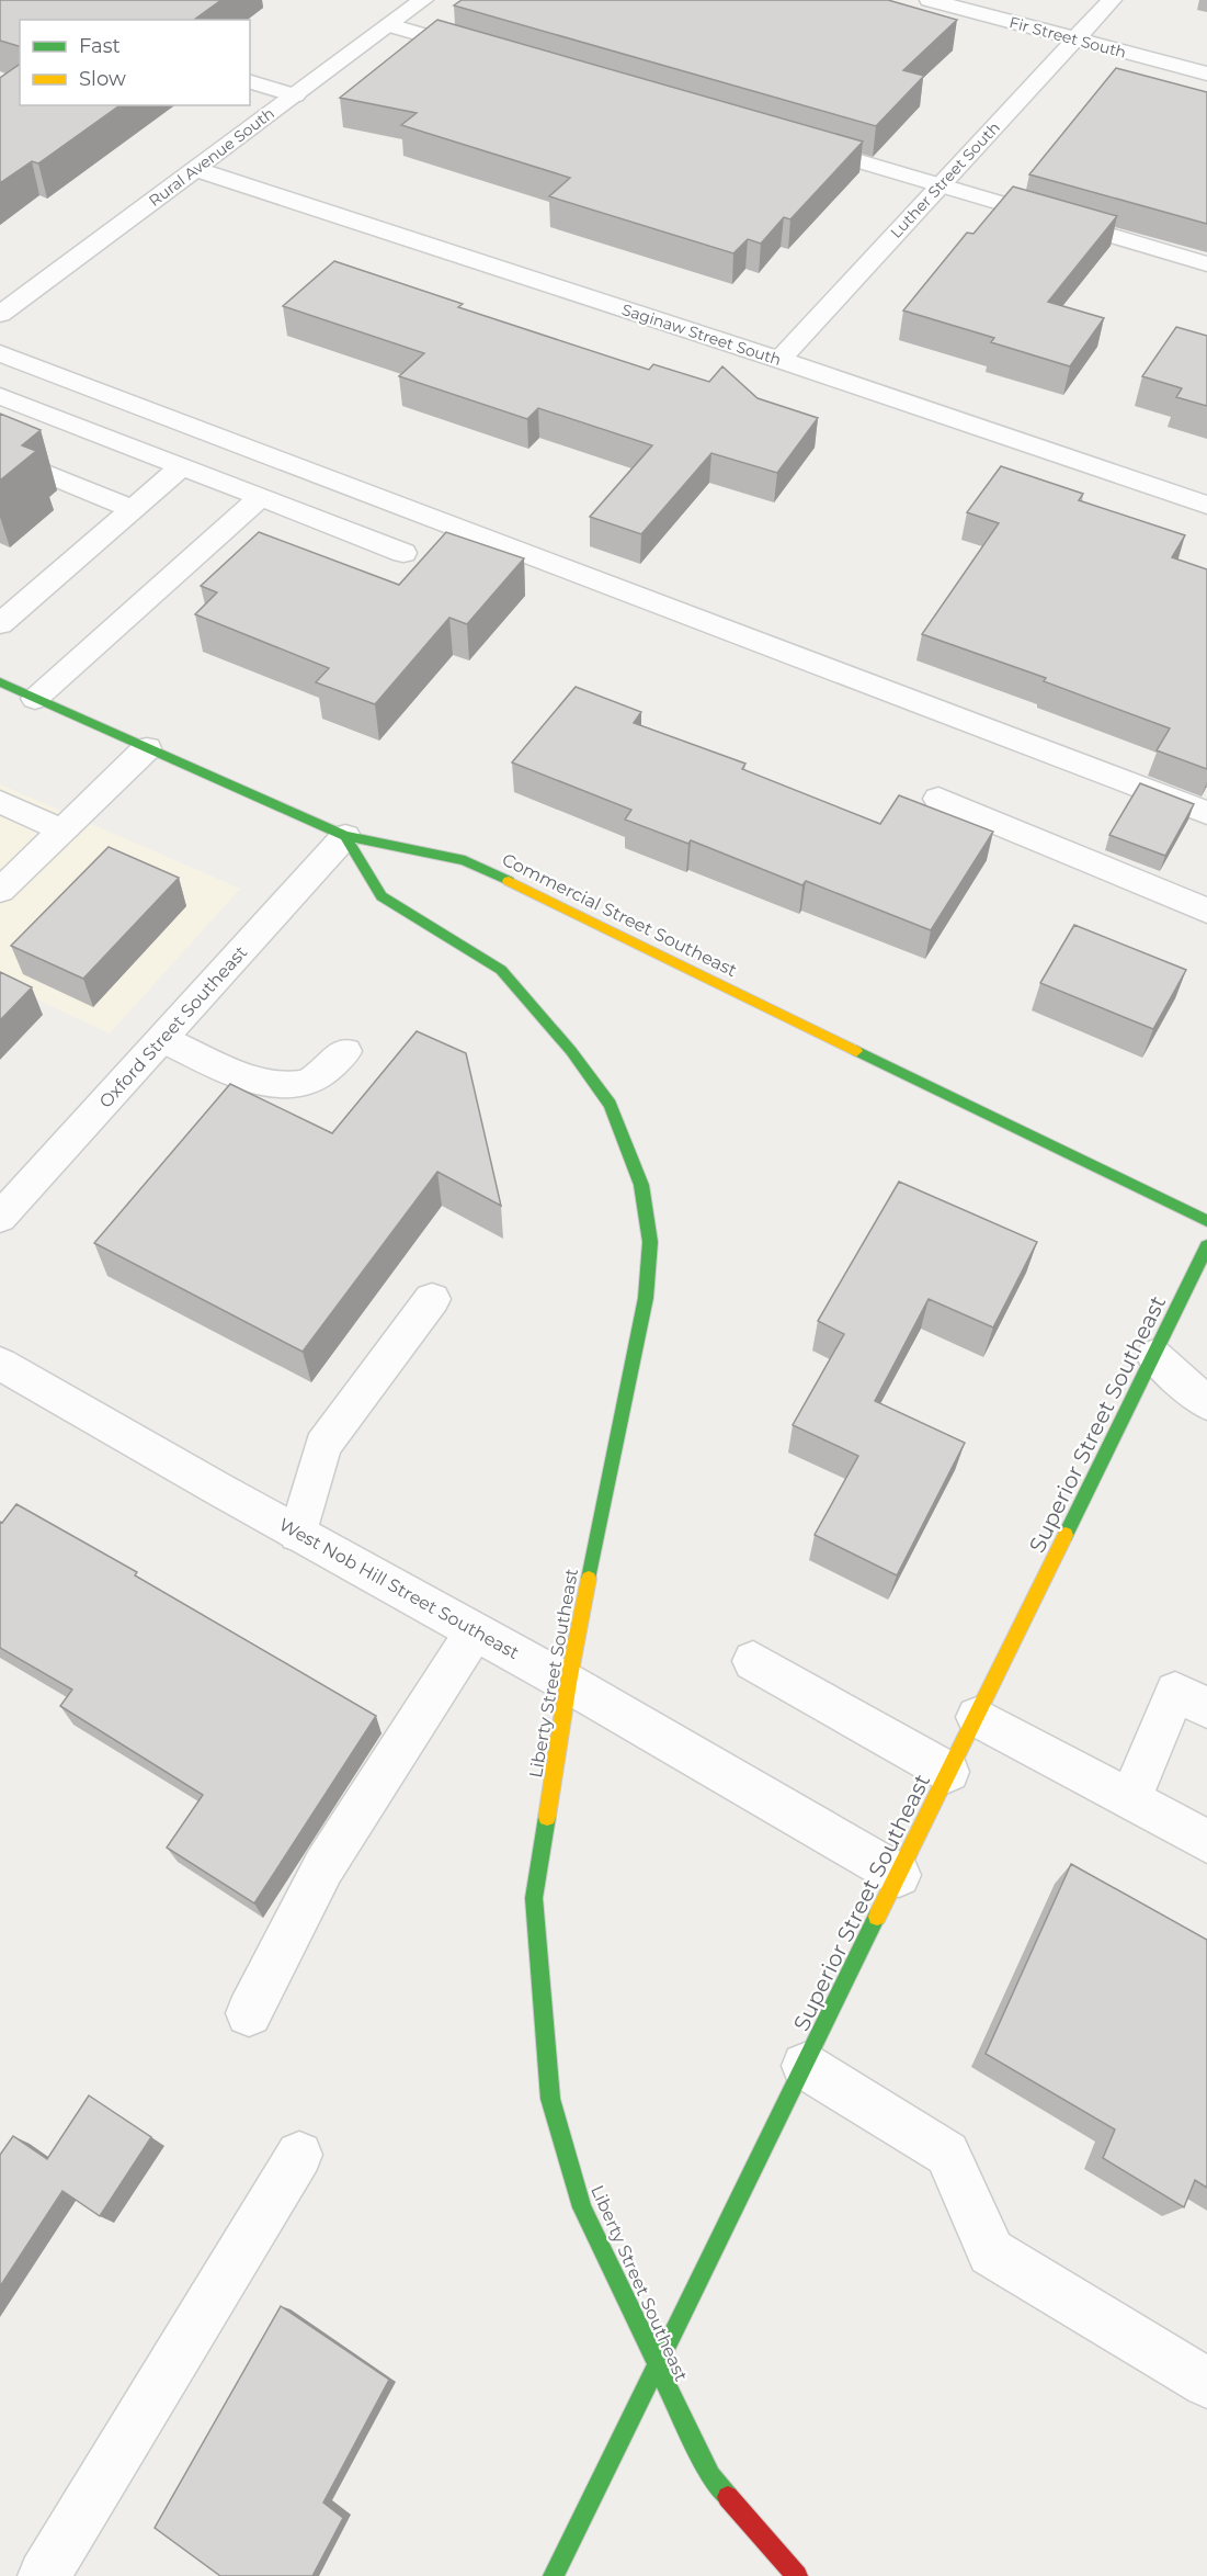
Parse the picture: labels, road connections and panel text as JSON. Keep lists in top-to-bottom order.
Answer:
{
  "streets": {
    "main road": ["Commercial Street Southeast", "Superior Street Southeast", "Liberty Street Southeast"],
    "street": [
      "Fir Street South",
      "Rural Avenue South",
      "Luther Street South",
      "Saginaw Street South",
      "Oxford Street Southeast",
      "West Nob Hill Street Southeast"
    ]
  },
  "crossings": [
    ["Fir Street South", "Luther Street South"],
    ["Rural Avenue South", "Saginaw Street South"],
    ["Luther Street South", "Saginaw Street South"],
    ["Commercial Street Southeast", "Oxford Street Southeast"],
    ["Commercial Street Southeast", "Liberty Street Southeast"],
    ["Oxford Street Southeast", "Liberty Street Southeast"],
    ["Superior Street Southeast", "West Nob Hill Street Southeast"],
    ["Superior Street Southeast", "Liberty Street Southeast"],
    ["West Nob Hill Street Southeast", "Liberty Street Southeast"]
  ],
  "legend": ["Fast", "Slow"]
}
